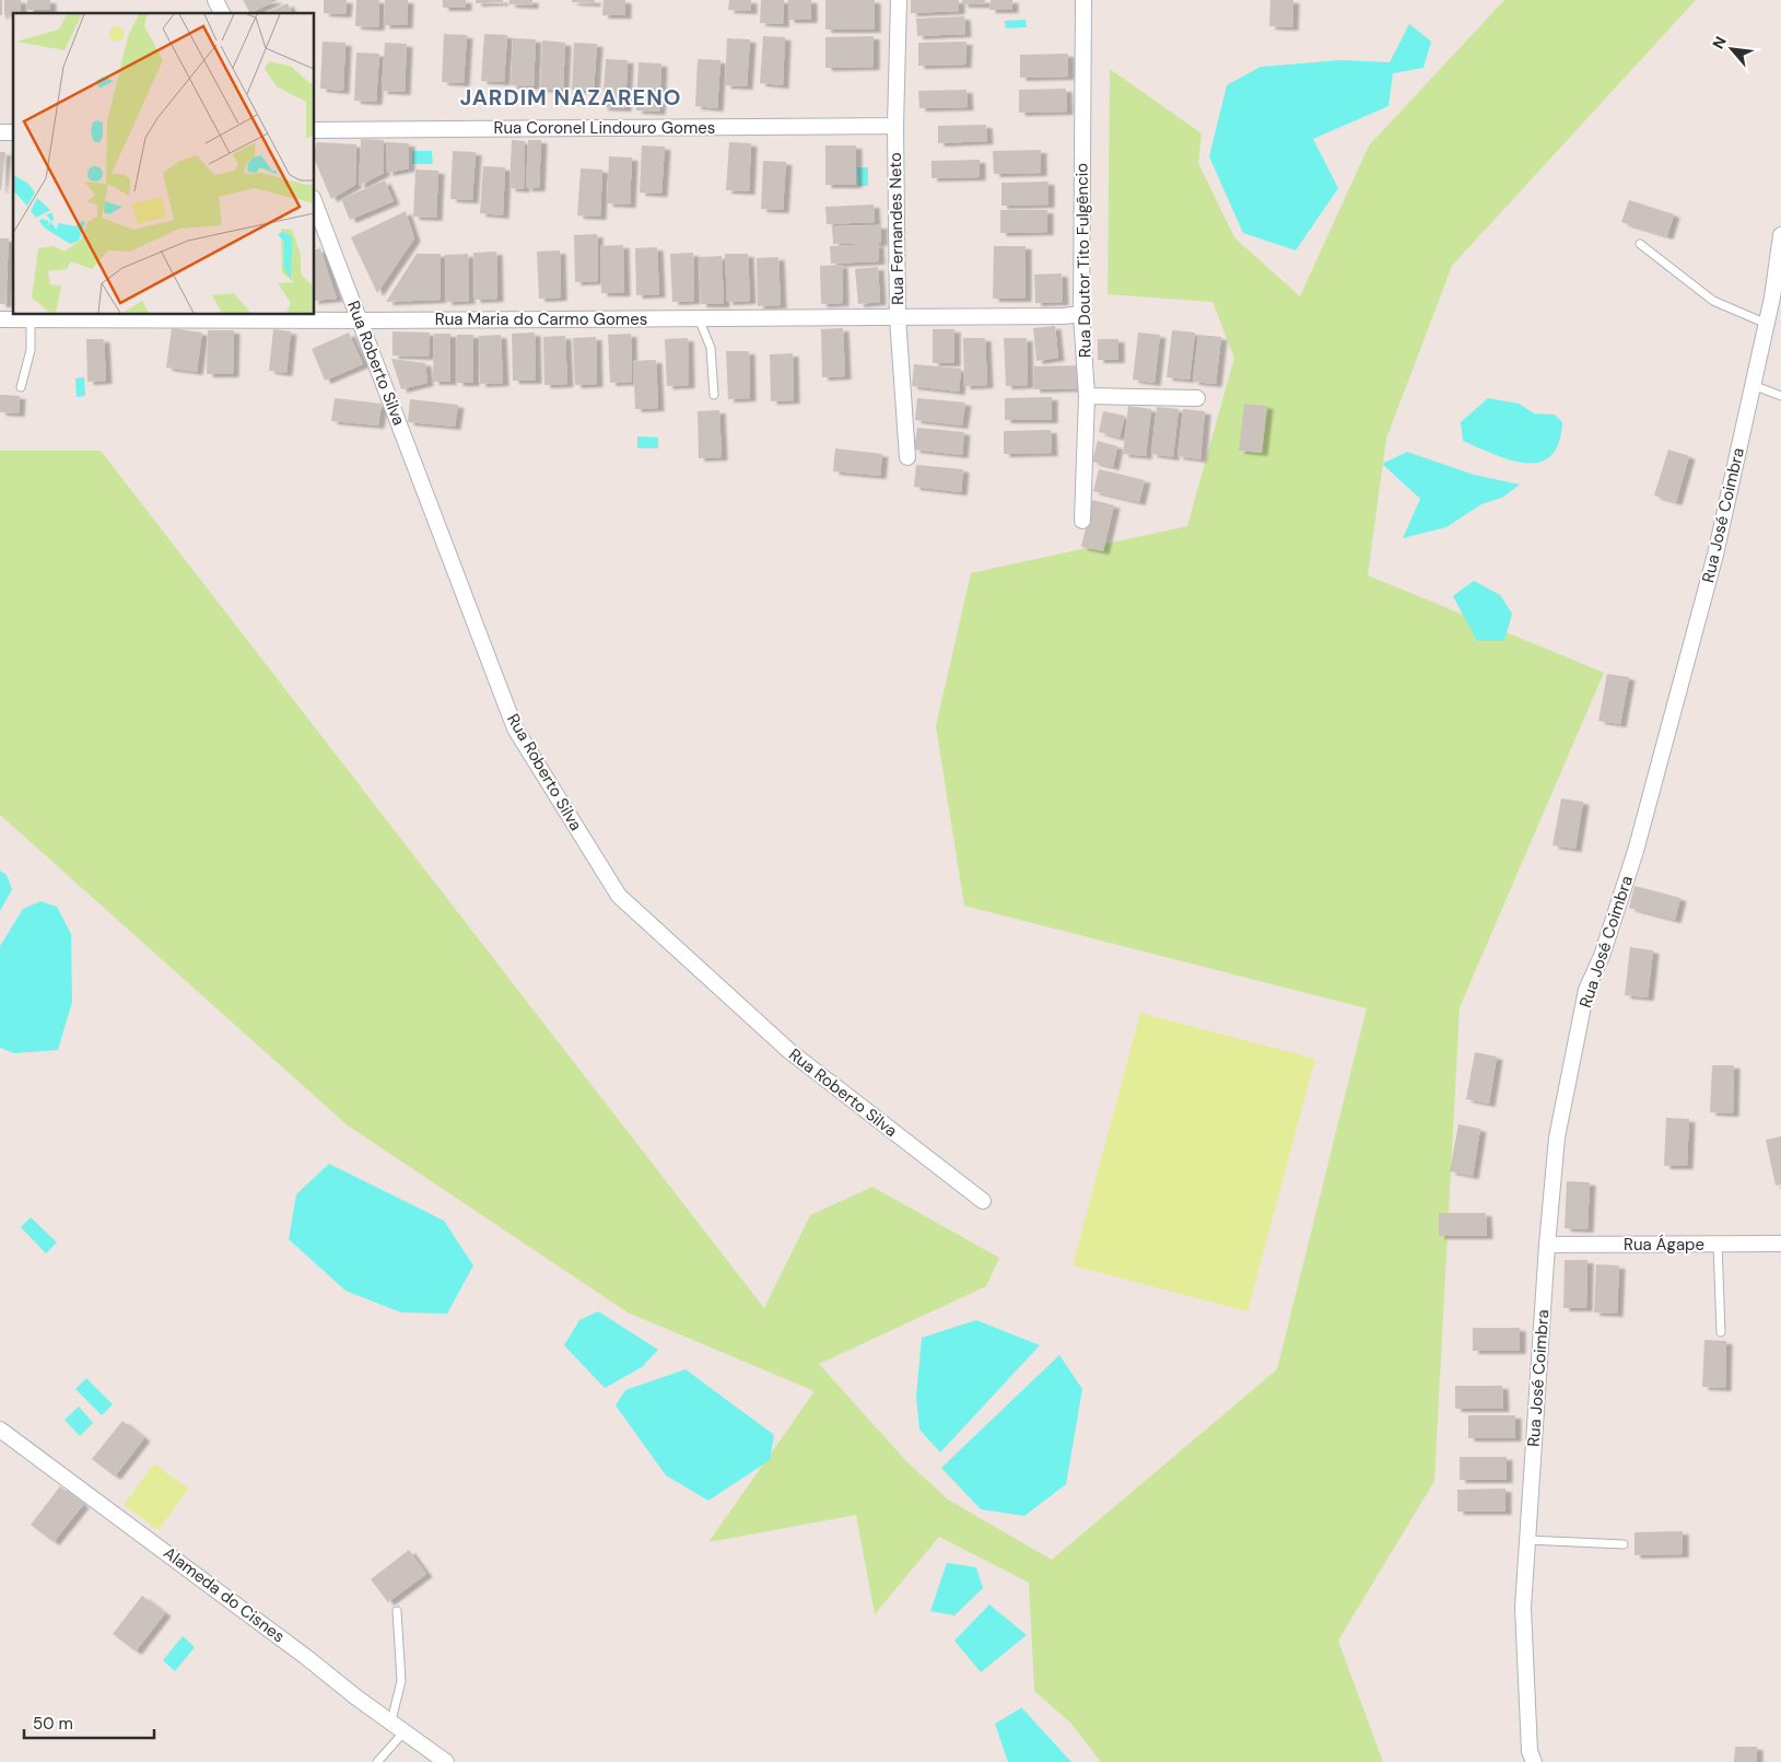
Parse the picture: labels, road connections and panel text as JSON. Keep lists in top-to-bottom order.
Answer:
{
  "streets": {
    "street": [
      "Rua Coronel Lindouro Gomes",
      "Rua Fernandes Neto",
      "Rua Doutor Tito Fulgêncio",
      "Rua Maria do Carmo Gomes",
      "Rua Roberto Silva",
      "Rua José Coimbra",
      "Rua Ágape",
      "Alameda do Cisnes"
    ]
  },
  "crossings": [
    ["Rua Coronel Lindouro Gomes", "Rua Fernandes Neto"],
    ["Rua Fernandes Neto", "Rua Maria do Carmo Gomes"],
    ["Rua Doutor Tito Fulgêncio", "Rua Maria do Carmo Gomes"],
    ["Rua Maria do Carmo Gomes", "Rua Roberto Silva"],
    ["Rua José Coimbra", "Rua Ágape"]
  ],
  "districts": ["JARDIM NAZARENO"],
  "scale_bar": "50 m",
  "north": "top left"
}
